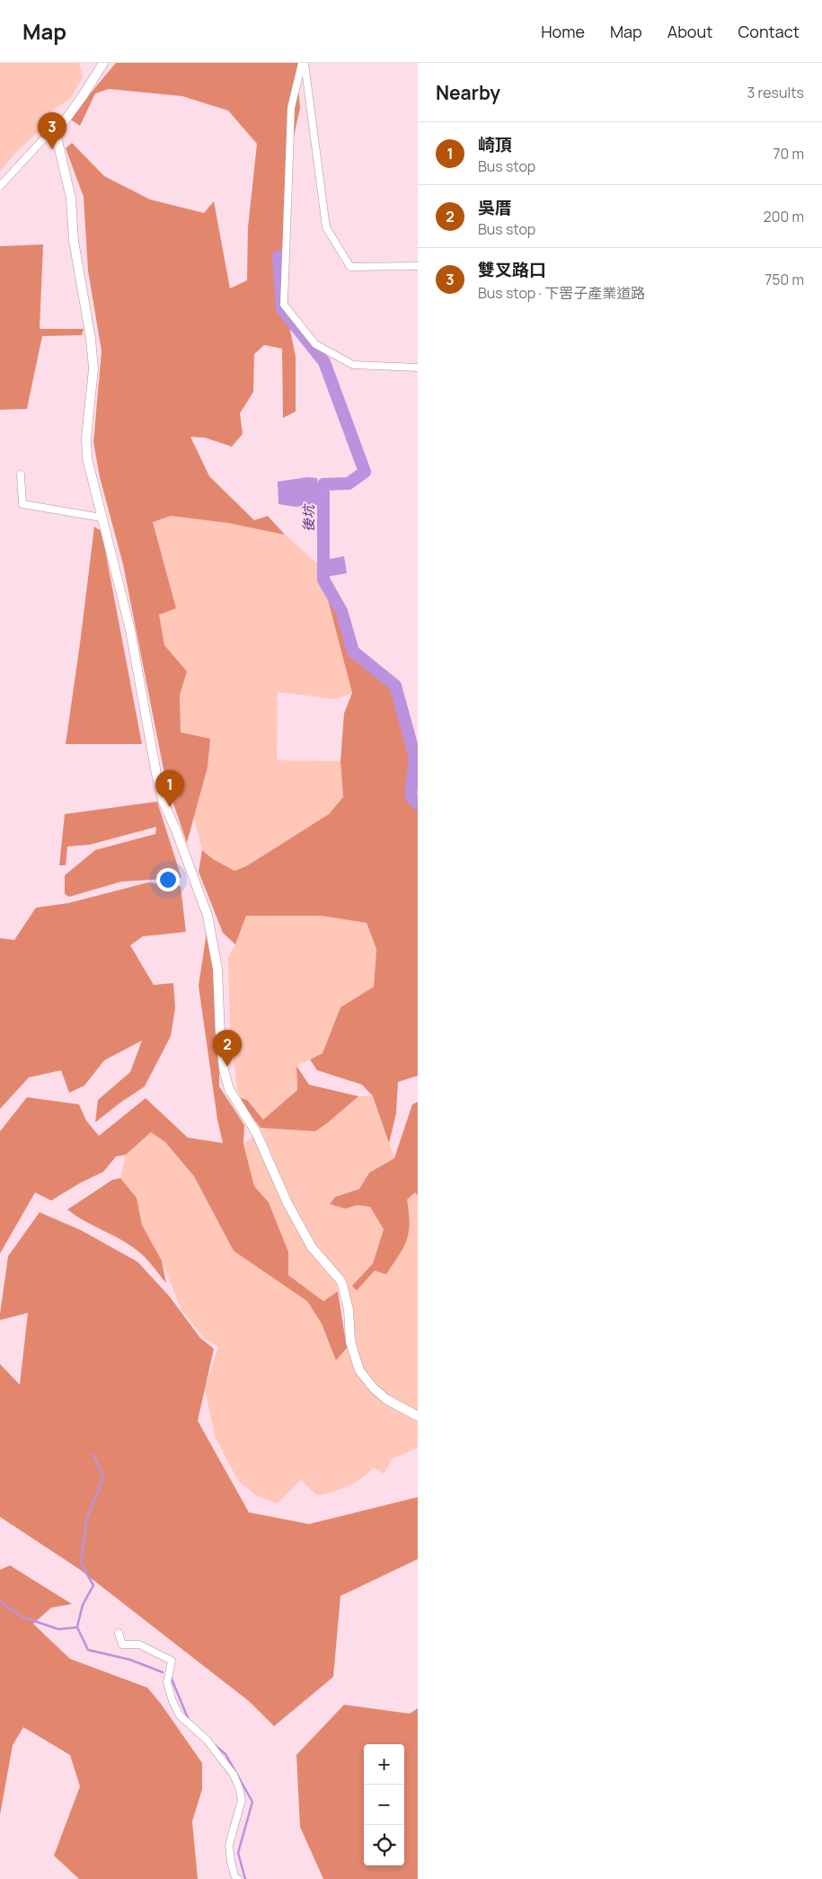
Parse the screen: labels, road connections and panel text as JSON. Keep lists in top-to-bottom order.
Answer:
{
  "water": ["後坑"],
  "page": {
    "header": "Map",
    "nav": [
      "Home",
      "Map",
      "About",
      "Contact"
    ],
    "heading": ["Nearby", "3 results"],
    "pins": ["3", "1", "2"],
    "list": [
      {
        "mark": "1",
        "name": "崎頂",
        "note": "Bus stop",
        "value": "70 m"
      },
      {
        "mark": "2",
        "name": "吳厝",
        "note": "Bus stop",
        "value": "200 m"
      },
      {
        "mark": "3",
        "name": "雙叉路口",
        "note": "Bus stop · 下罟子產業道路",
        "value": "750 m"
      }
    ],
    "map_buttons": ["+", "−"]
  }
}
